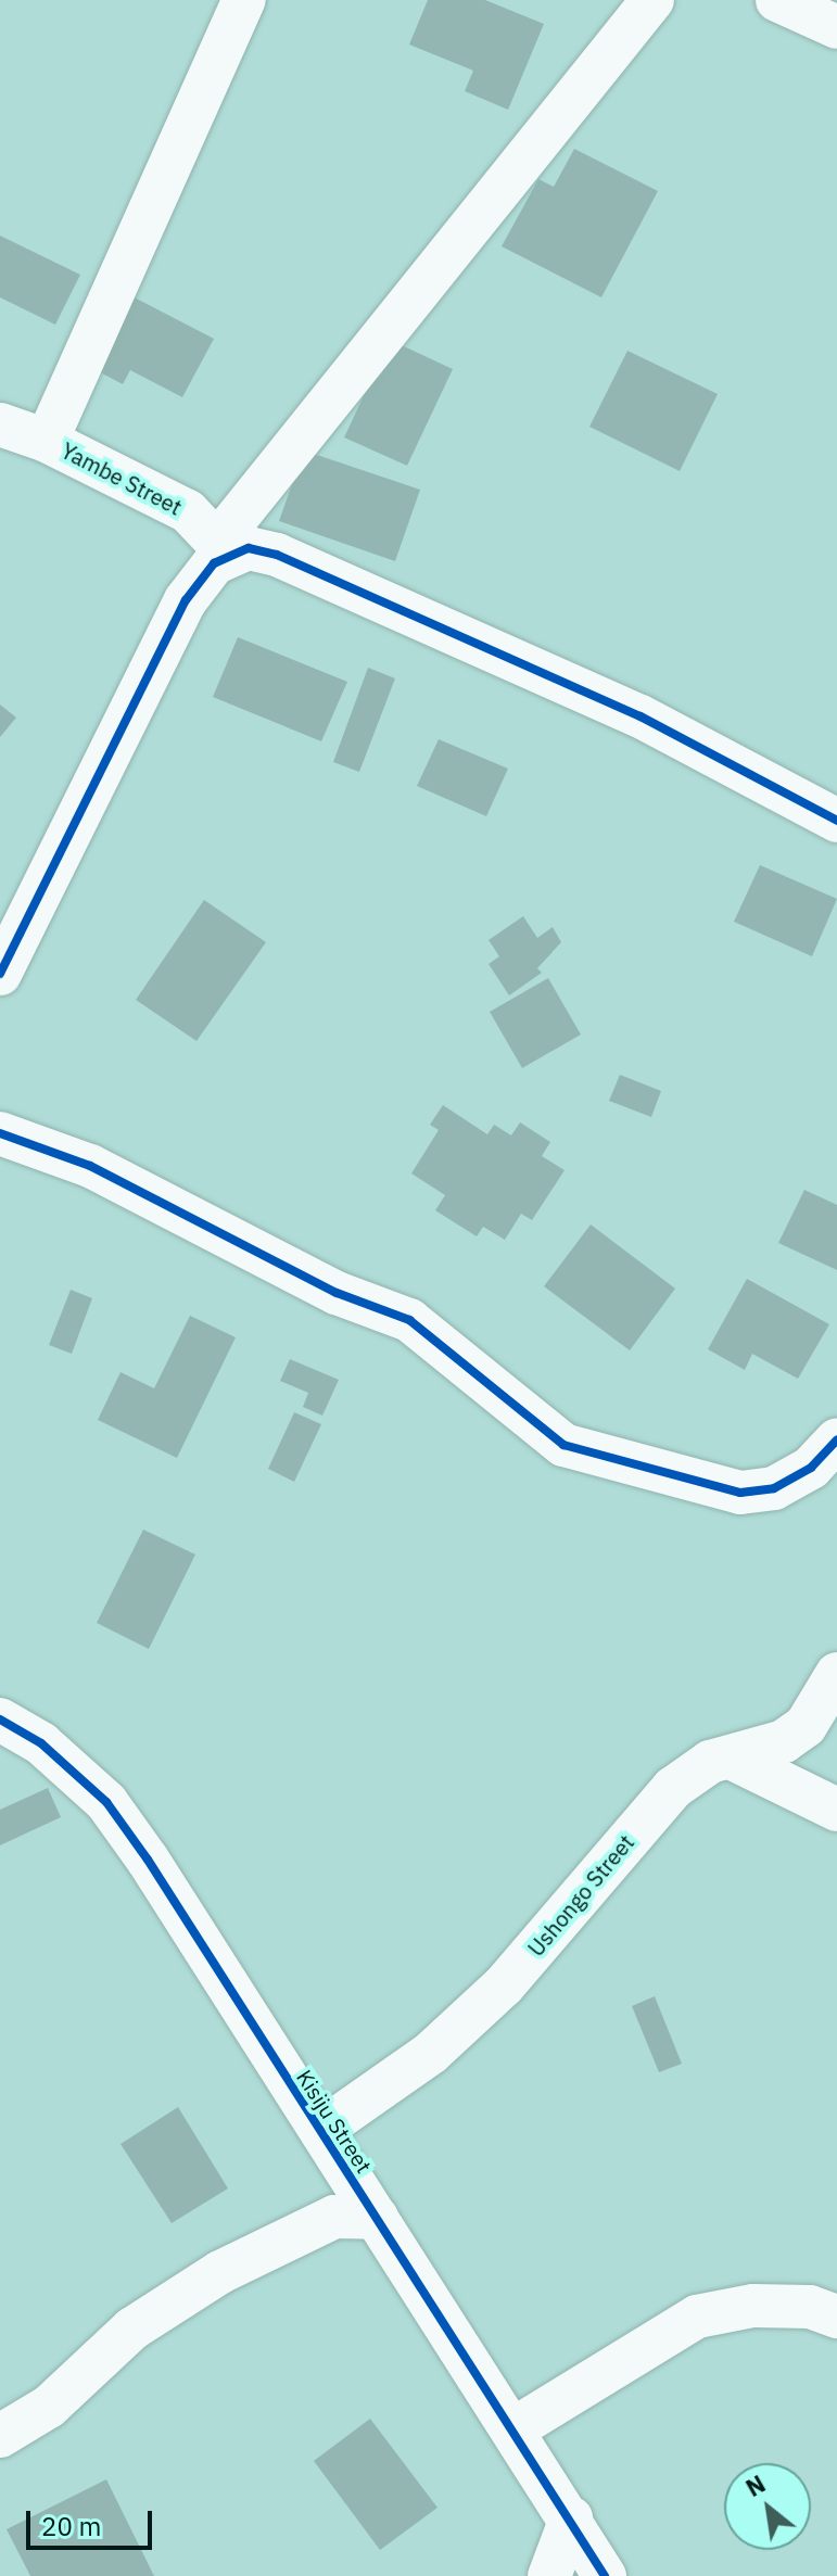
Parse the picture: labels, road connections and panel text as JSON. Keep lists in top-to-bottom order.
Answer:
{
  "streets": {
    "street": ["Yambe Street", "Ushongo Street", "Kisiju Street"]
  },
  "crossings": [
    ["Ushongo Street", "Kisiju Street"]
  ],
  "scale_bar": "20 m",
  "north": "top left"
}
